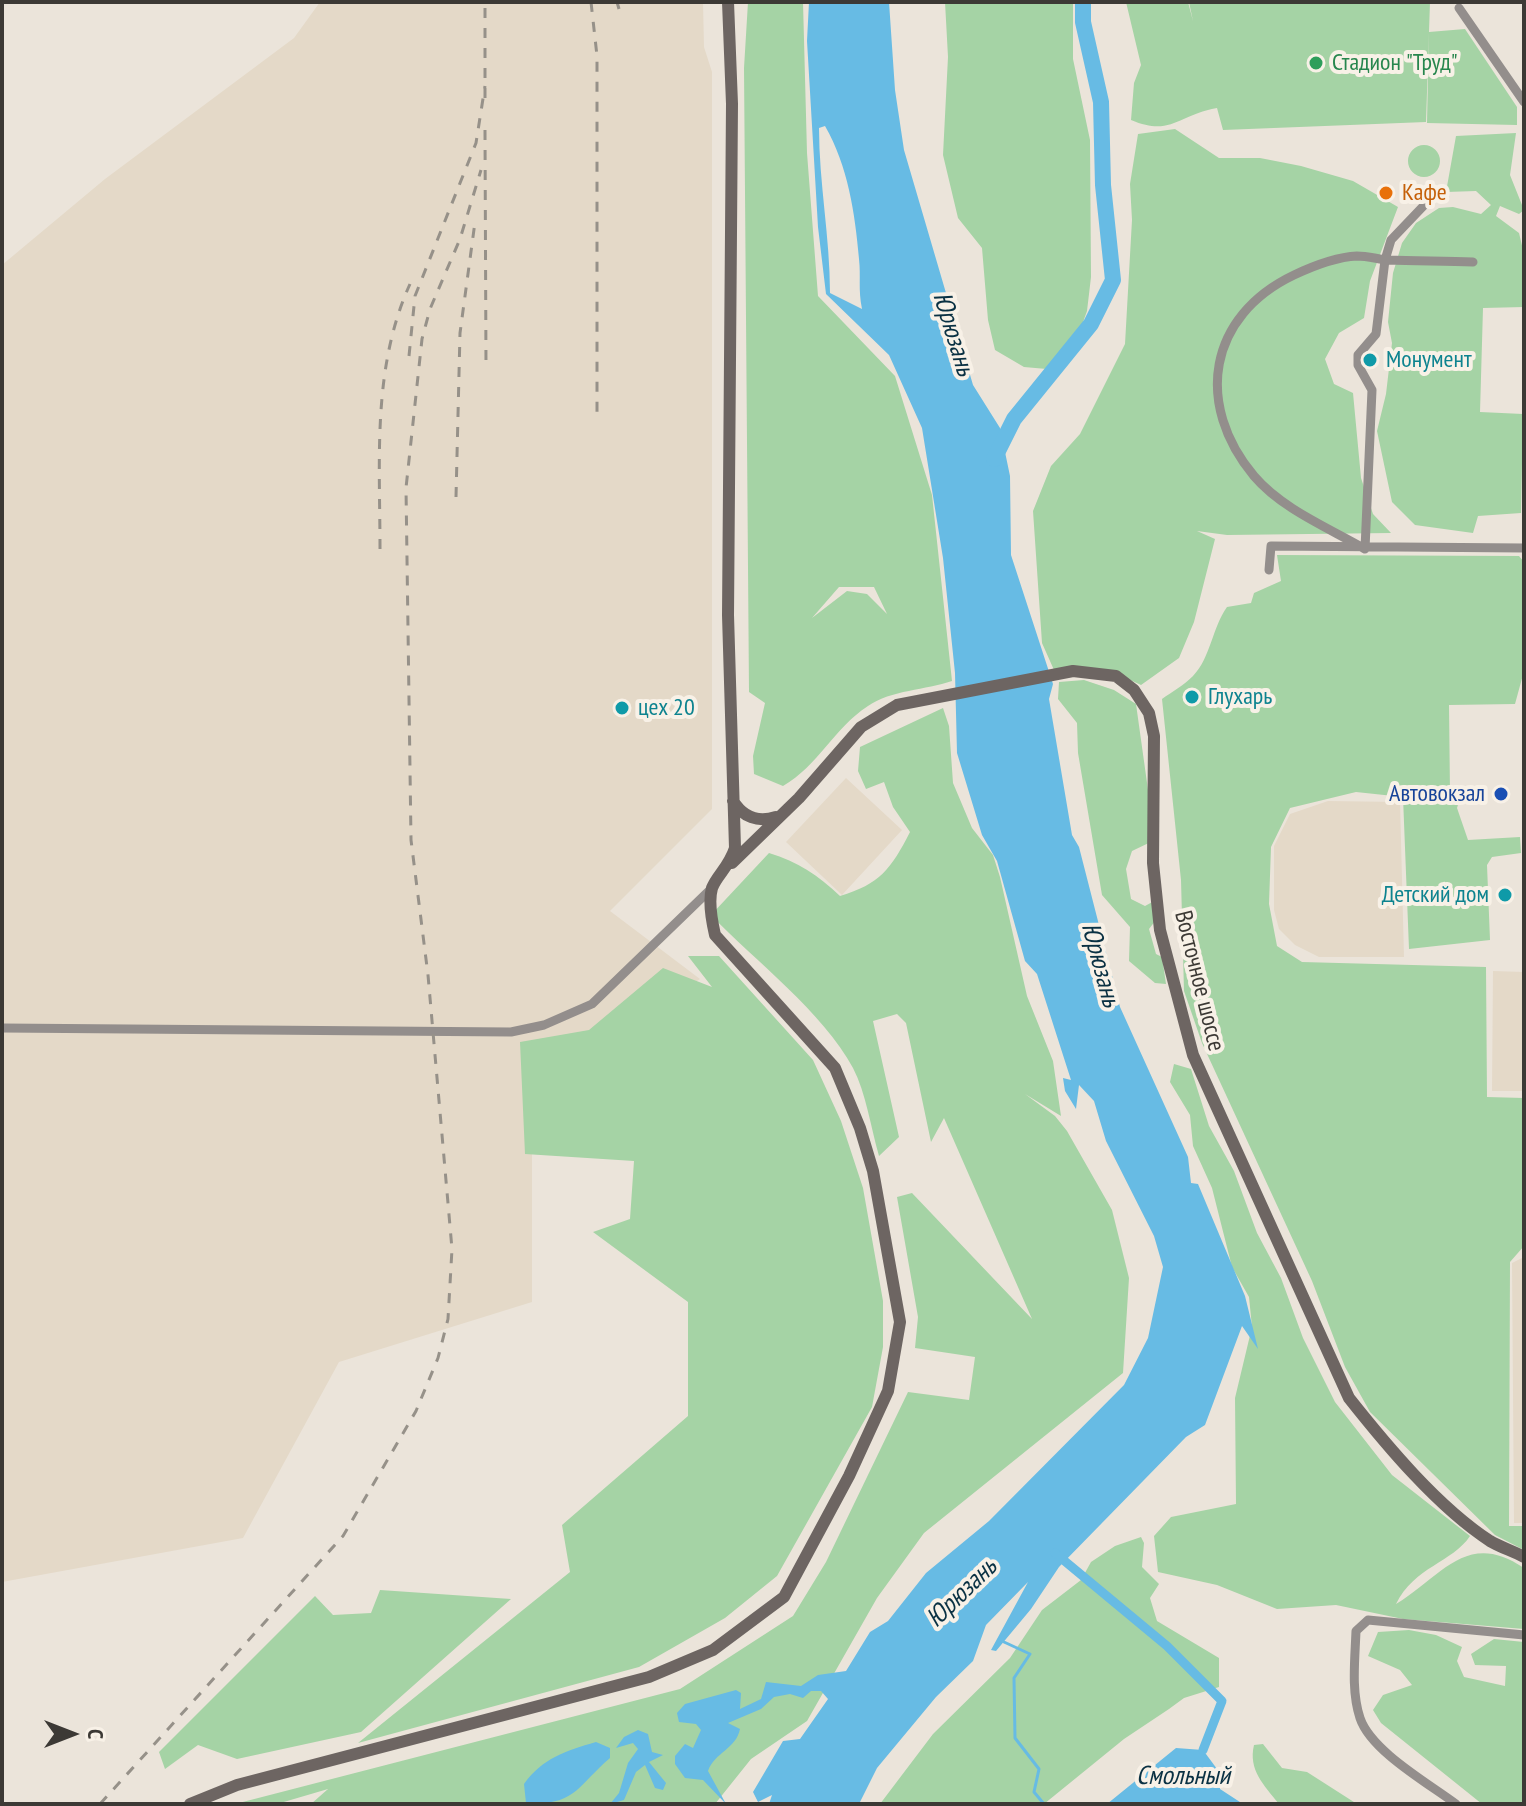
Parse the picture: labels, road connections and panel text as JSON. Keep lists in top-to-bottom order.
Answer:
{
  "streets": {
    "main road": ["Восточное шоссе"]
  },
  "water": ["Юрюзань", "Смольный"],
  "places": [
    "Стадион \"Труд\"",
    "Кафе",
    "Монумент",
    "Глухарь",
    "цех 20",
    "Автовокзал",
    "Детский дом"
  ],
  "north": "right"
}
